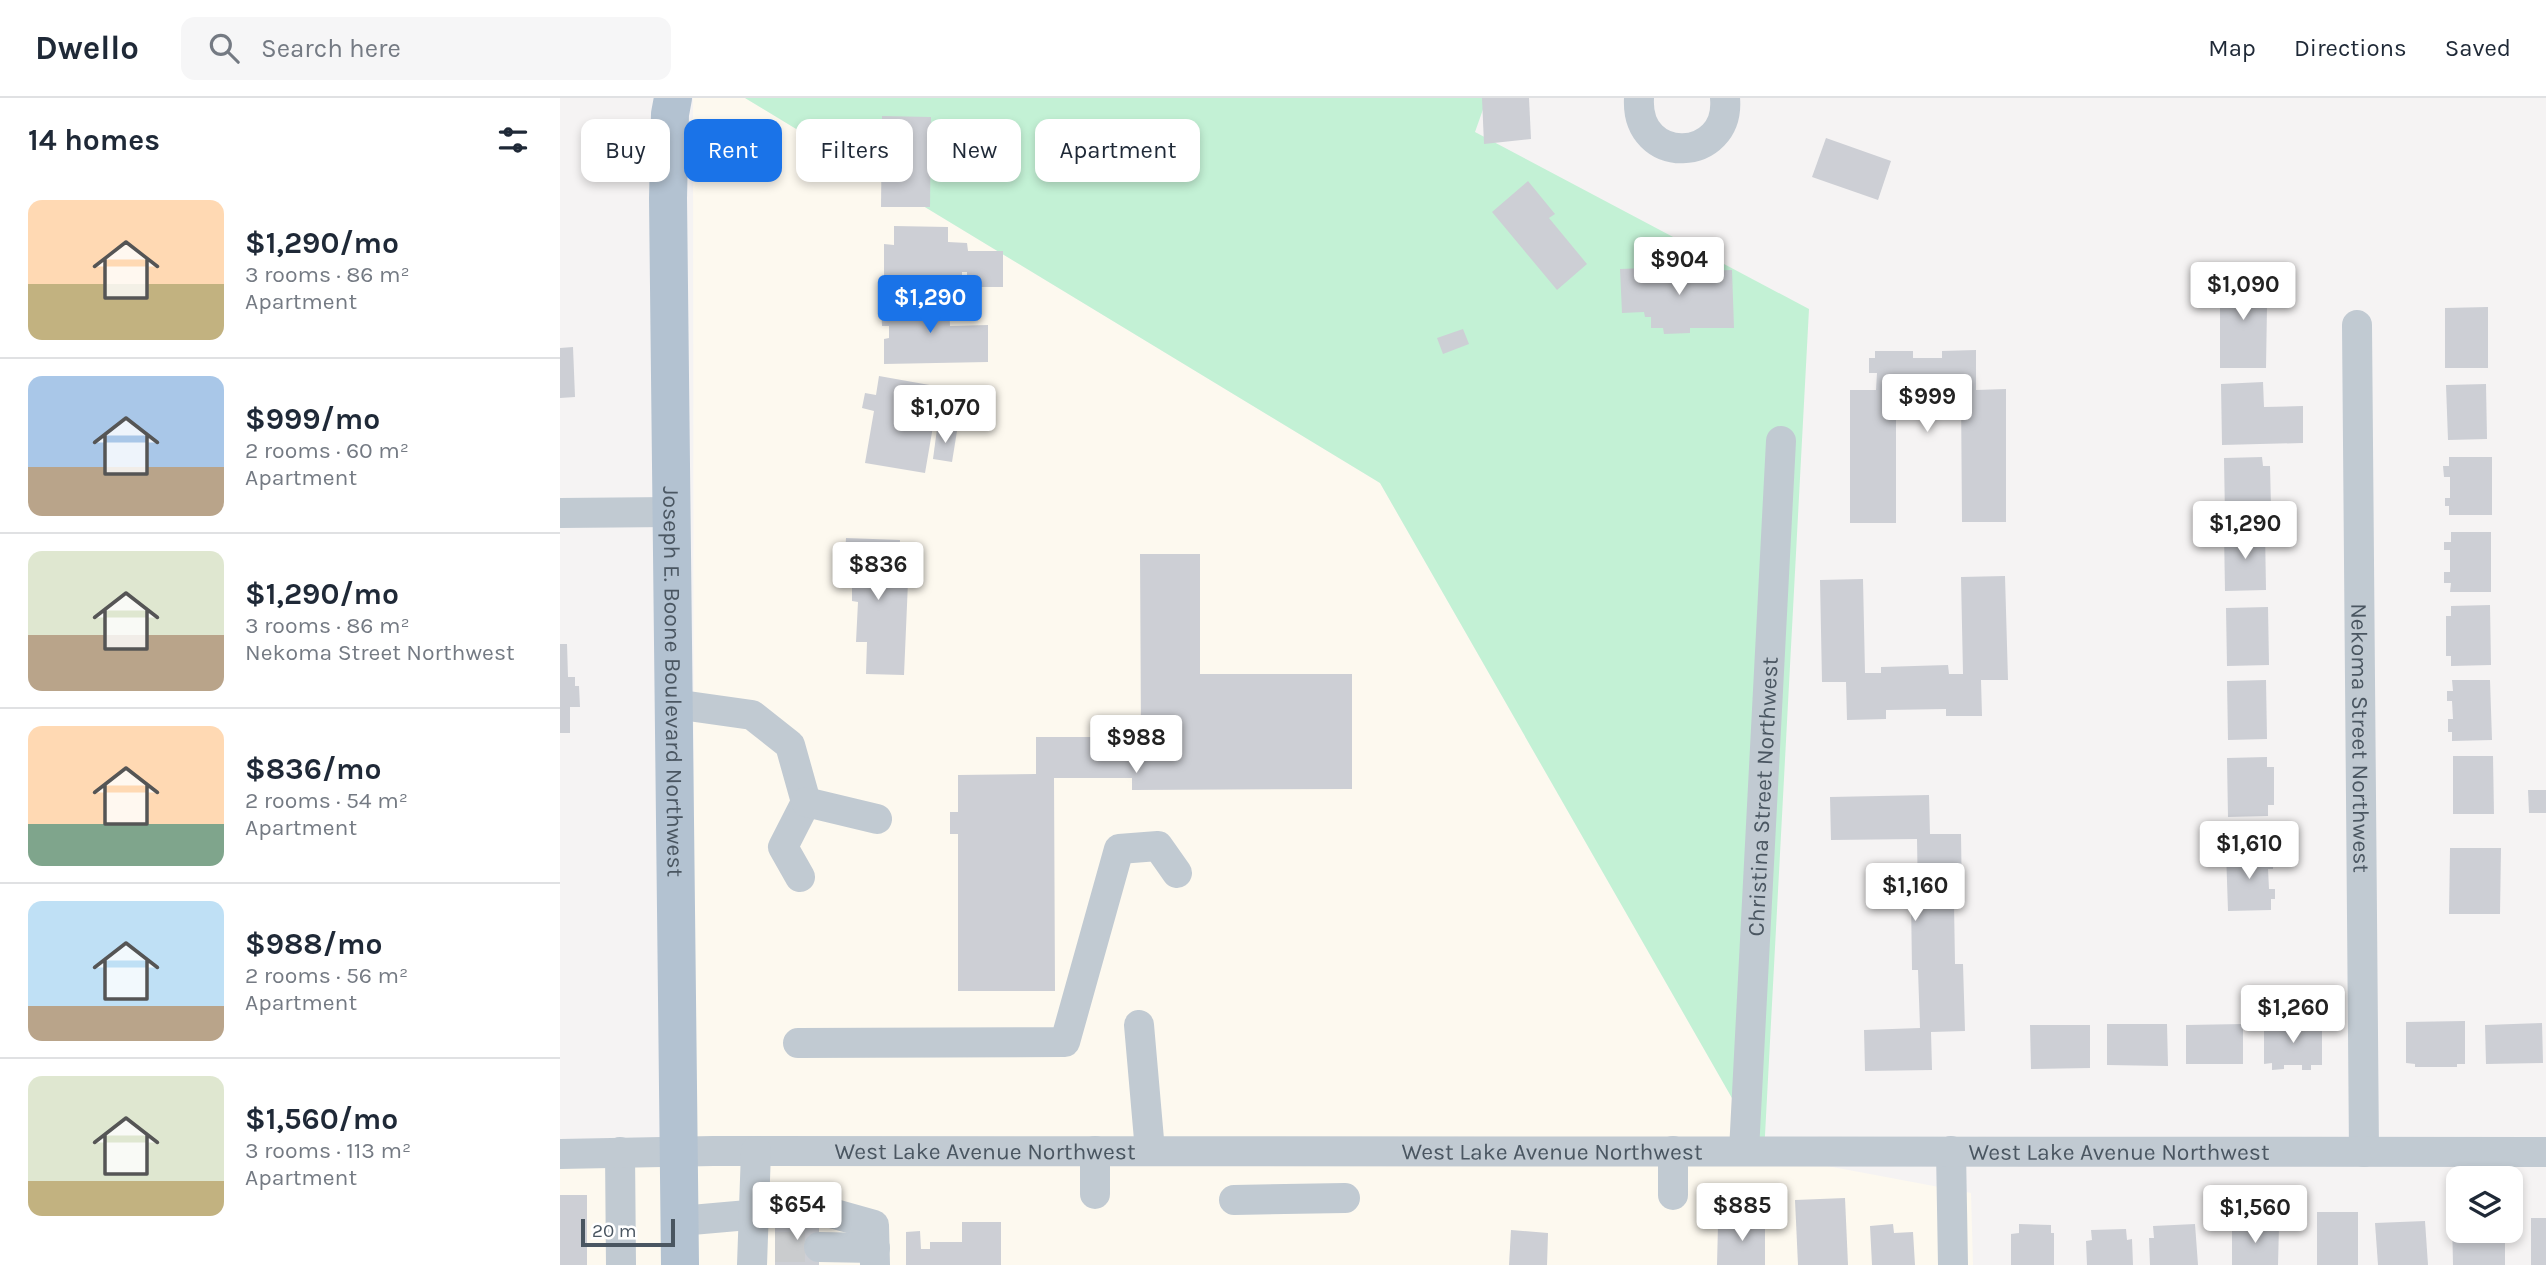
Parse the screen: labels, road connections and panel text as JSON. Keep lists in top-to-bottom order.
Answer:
{
  "streets": {
    "main road": ["Joseph E. Boone Boulevard Northwest"],
    "street": ["Nekoma Street Northwest", "Christina Street Northwest", "West Lake Avenue Northwest"]
  },
  "crossings": [
    ["Joseph E. Boone Boulevard Northwest", "West Lake Avenue Northwest"],
    ["Nekoma Street Northwest", "West Lake Avenue Northwest"],
    ["Christina Street Northwest", "West Lake Avenue Northwest"]
  ],
  "scale_bar": "20 m",
  "page": {
    "header": "Dwello",
    "search": "Search here",
    "nav": ["Map", "Directions", "Saved"],
    "heading": "14 homes",
    "chip": [
      "Buy",
      "Rent",
      "Filters",
      "New",
      "Apartment"
    ],
    "list": [
      {
        "name": "$1,290/mo",
        "note": "3 rooms · 86 m² · Apartment"
      },
      {
        "name": "$999/mo",
        "note": "2 rooms · 60 m² · Apartment"
      },
      {
        "name": "$1,290/mo",
        "note": "3 rooms · 86 m² · Nekoma Street Northwest"
      },
      {
        "name": "$836/mo",
        "note": "2 rooms · 54 m² · Apartment"
      },
      {
        "name": "$988/mo",
        "note": "2 rooms · 56 m² · Apartment"
      },
      {
        "name": "$1,560/mo",
        "note": "3 rooms · 113 m² · Apartment"
      }
    ],
    "price": [
      "$904",
      "$1,090",
      "$1,290",
      "$999",
      "$1,070",
      "$1,290",
      "$836",
      "$988",
      "$1,610",
      "$1,160",
      "$1,260",
      "$654",
      "$885",
      "$1,560"
    ],
    "scale": "20 m"
  }
}
